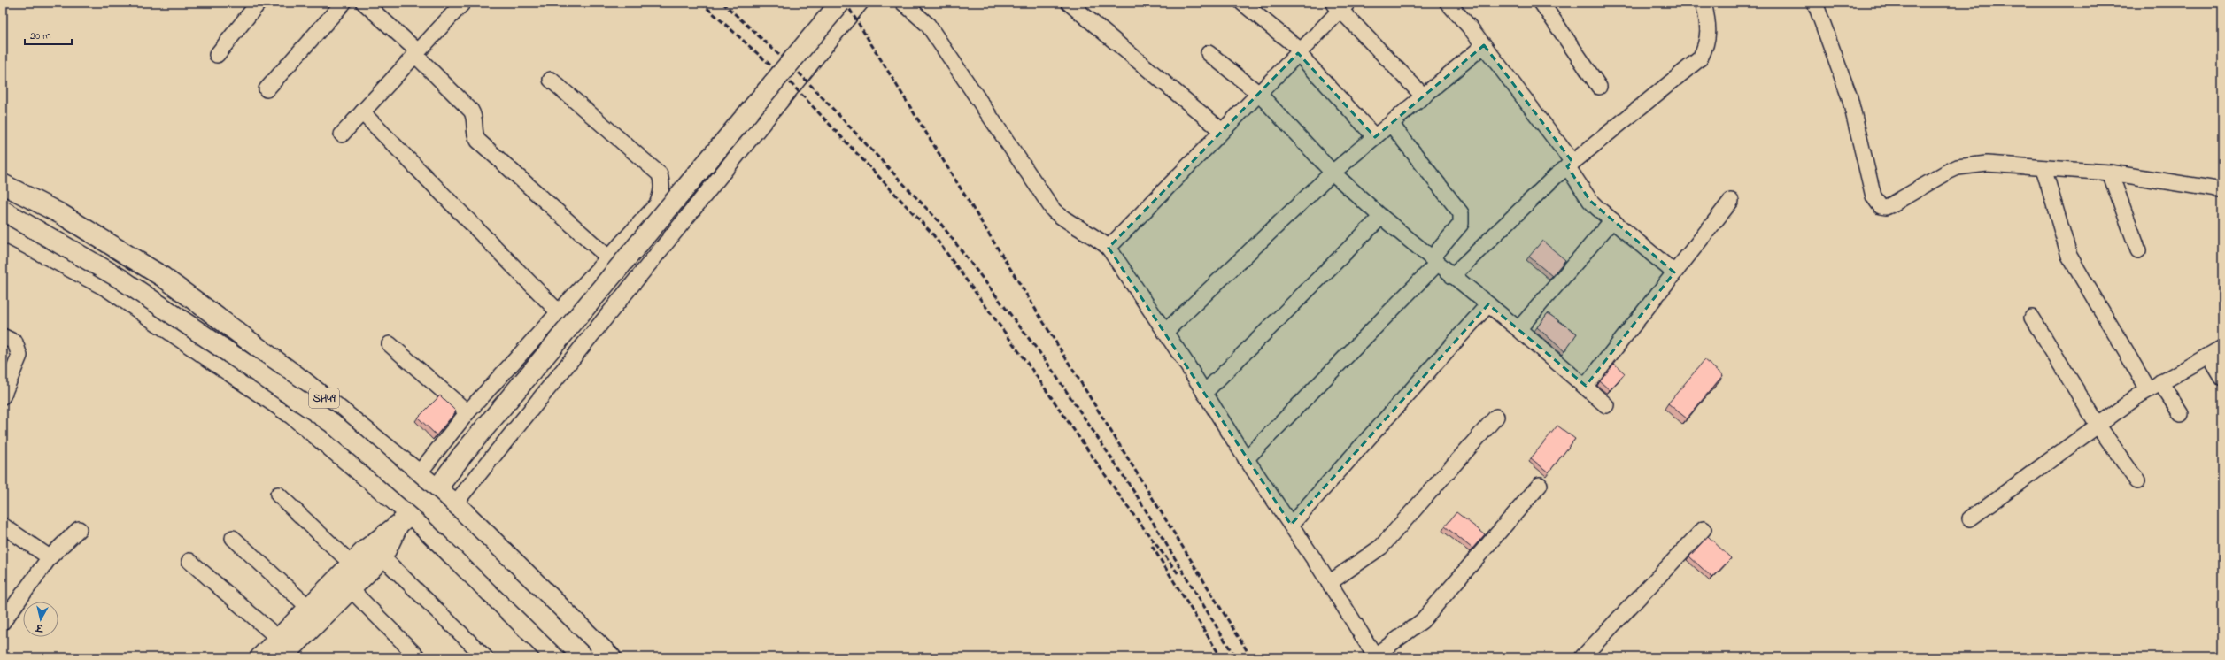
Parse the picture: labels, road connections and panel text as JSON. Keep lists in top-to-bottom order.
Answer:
{
  "streets": {
    "main road": ["SH49"]
  },
  "scale_bar": "20 m",
  "north": "bottom"
}
